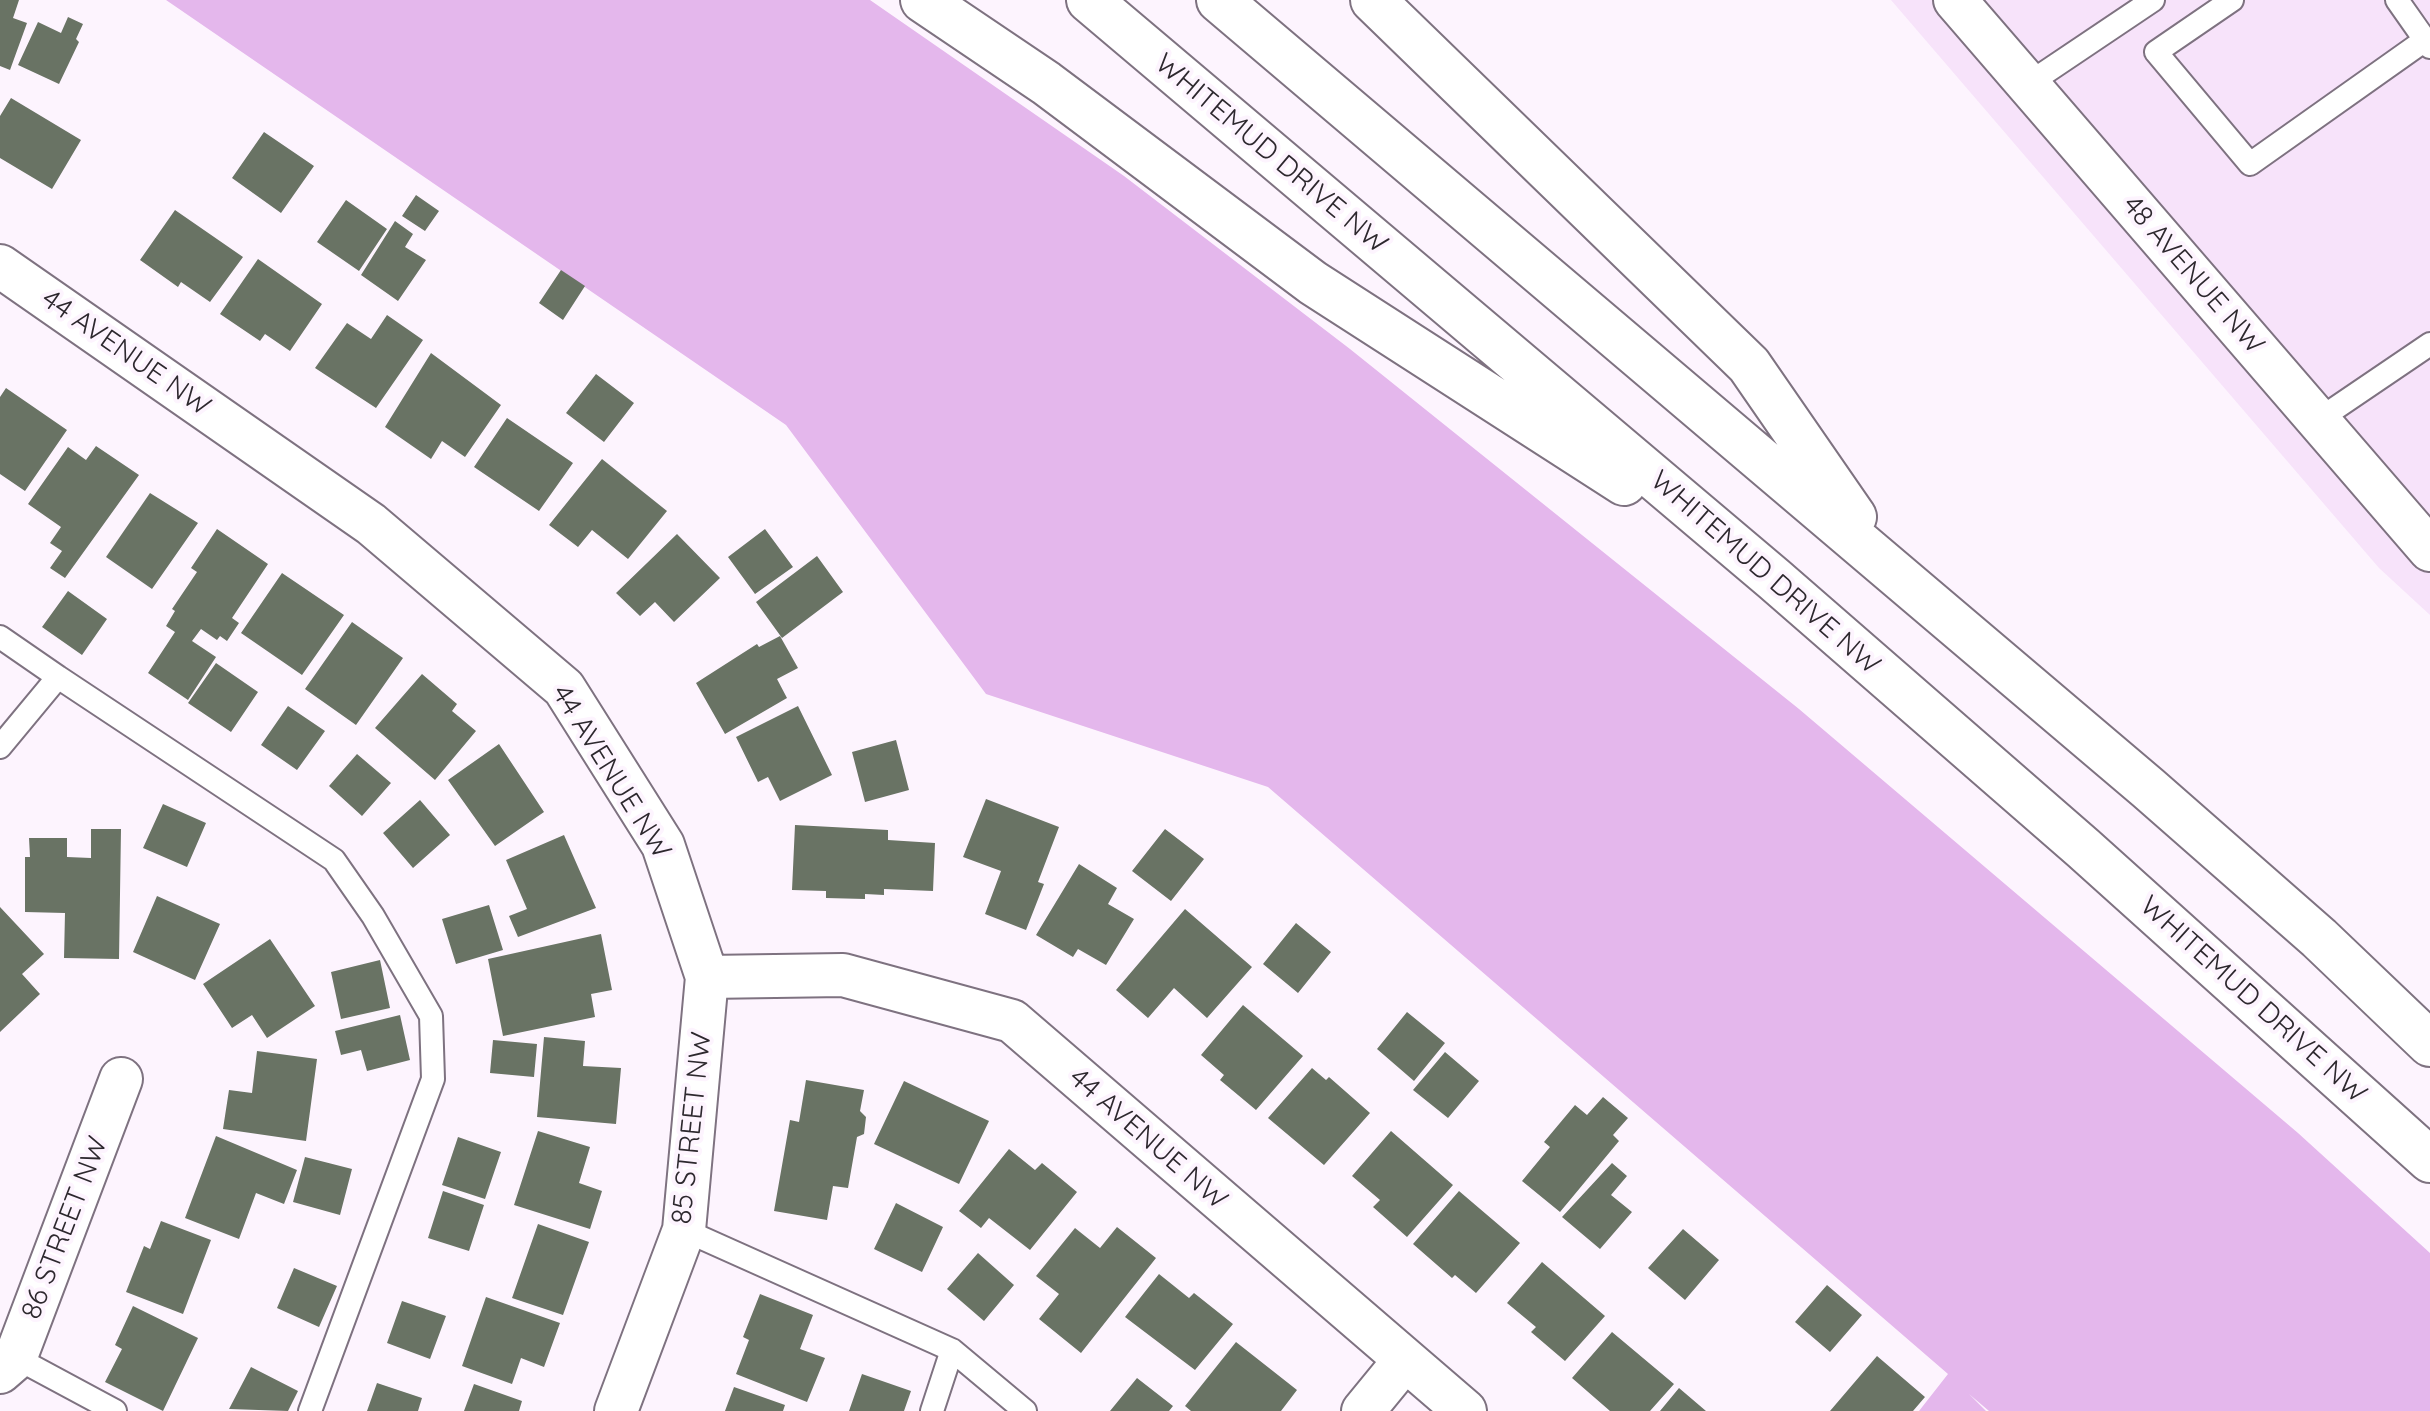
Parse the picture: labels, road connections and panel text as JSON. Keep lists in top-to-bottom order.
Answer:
{
  "streets": {
    "highway": ["WHITEMUD DRIVE NW"],
    "street": [
      "48 AVENUE NW",
      "44 AVENUE NW",
      "85 STREET NW",
      "86 STREET NW"
    ]
  },
  "crossings": [
    ["44 AVENUE NW", "85 STREET NW"]
  ]
}
